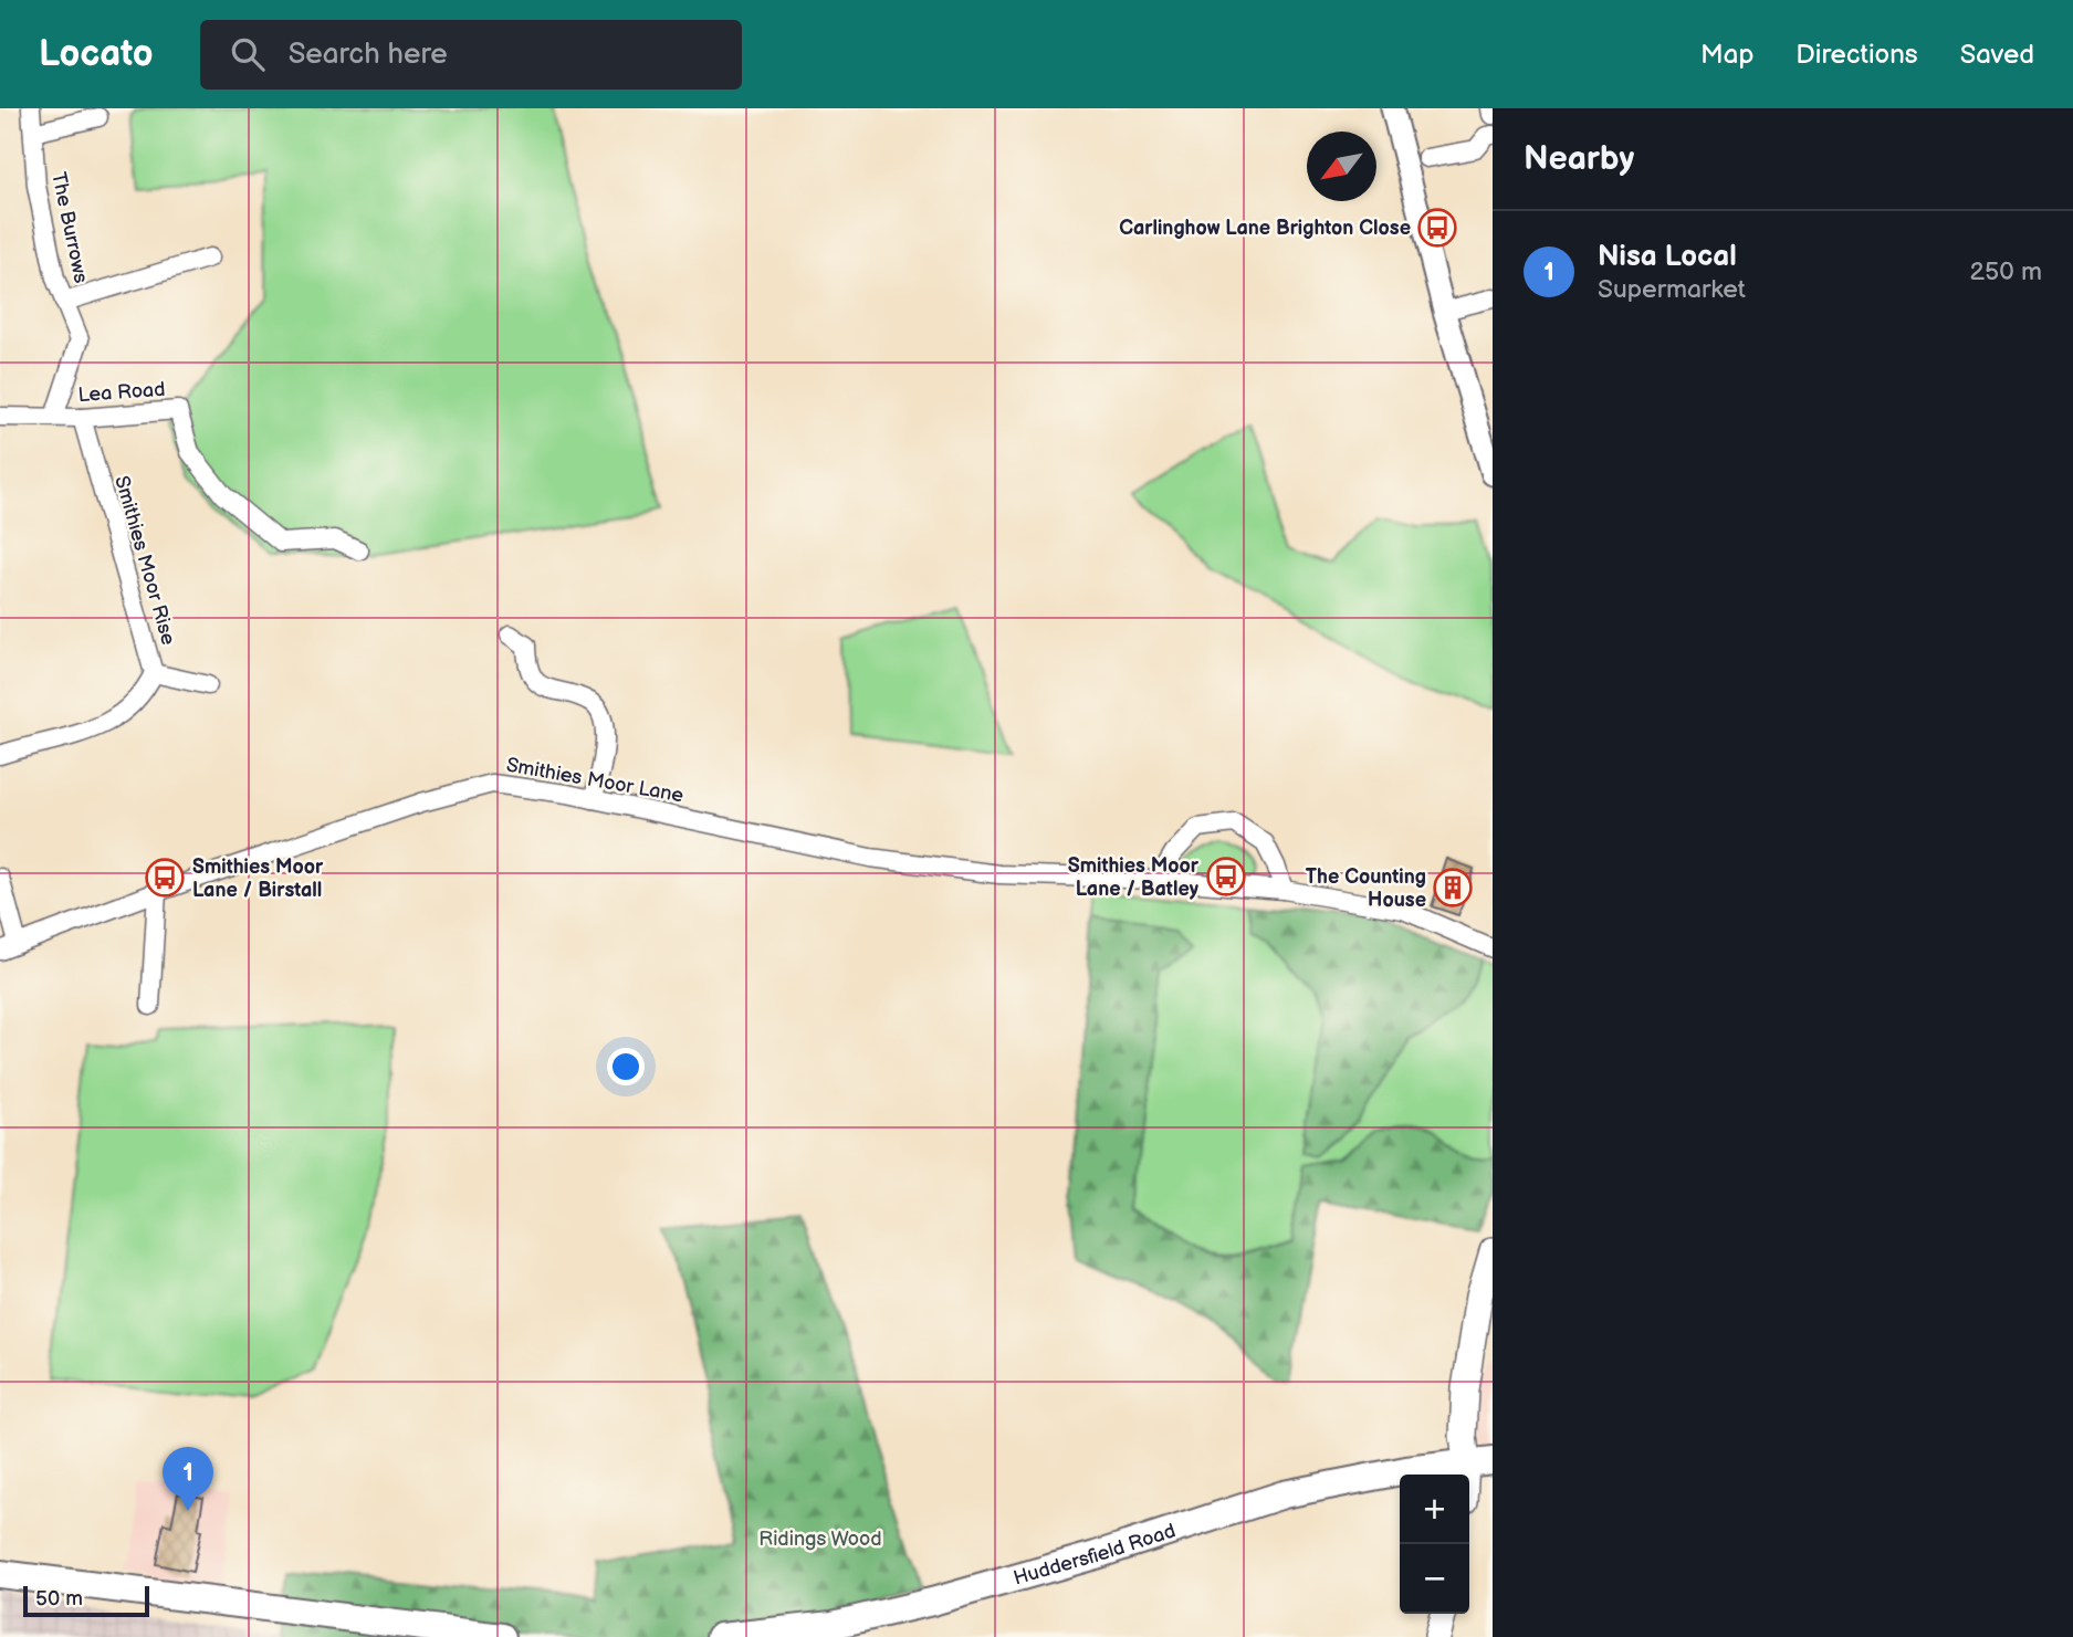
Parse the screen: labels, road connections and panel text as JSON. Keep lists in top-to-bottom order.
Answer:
{
  "streets": {
    "main road": ["Huddersfield Road"],
    "street": [
      "The Burrows",
      "Lea Road",
      "Smithies Moor Rise",
      "Smithies Moor Lane"
    ]
  },
  "crossings": [
    ["The Burrows", "Lea Road"],
    ["Lea Road", "Smithies Moor Rise"]
  ],
  "parks": ["Ridings Wood"],
  "places": {
    "bus stop": ["Carlinghow Lane Brighton Close", "Smithies Moor Lane / Batley", "Smithies Moor Lane / Birstall"],
    "building": ["The Counting House"]
  },
  "scale_bar": "50 m",
  "north": "bottom left",
  "page": {
    "header": "Locato",
    "search": "Search here",
    "nav": ["Map", "Directions", "Saved"],
    "heading": "Nearby",
    "list": [
      {
        "mark": "1",
        "name": "Nisa Local",
        "note": "Supermarket",
        "value": "250 m"
      }
    ],
    "pins": "1",
    "map_buttons": ["+", "−"],
    "scale": "50 m"
  }
}
